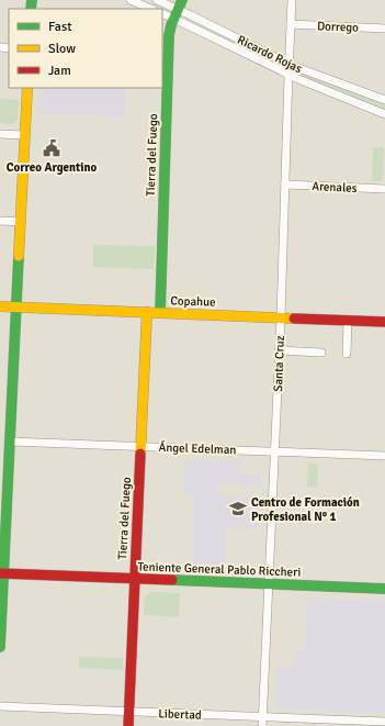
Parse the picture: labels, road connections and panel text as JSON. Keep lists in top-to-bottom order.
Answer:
{
  "streets": {
    "street": [
      "Dorrego",
      "Ricardo Rojas",
      "Tierra del Fuego",
      "Arenales",
      "Copahue",
      "Santa Cruz",
      "Ángel Edelman",
      "Teniente General Pablo Riccheri",
      "Libertad"
    ]
  },
  "crossings": [
    ["Dorrego", "Santa Cruz"],
    ["Ricardo Rojas", "Tierra del Fuego"],
    ["Ricardo Rojas", "Santa Cruz"],
    ["Tierra del Fuego", "Copahue"],
    ["Tierra del Fuego", "Ángel Edelman"],
    ["Tierra del Fuego", "Teniente General Pablo Riccheri"],
    ["Tierra del Fuego", "Libertad"],
    ["Arenales", "Santa Cruz"],
    ["Copahue", "Santa Cruz"],
    ["Santa Cruz", "Ángel Edelman"],
    ["Santa Cruz", "Teniente General Pablo Riccheri"],
    ["Santa Cruz", "Libertad"]
  ],
  "places": {
    "public building": ["Correo Argentino"],
    "school or university": ["Centro de Formación Profesional N° 1"]
  },
  "legend": ["Fast", "Slow", "Jam"]
}
